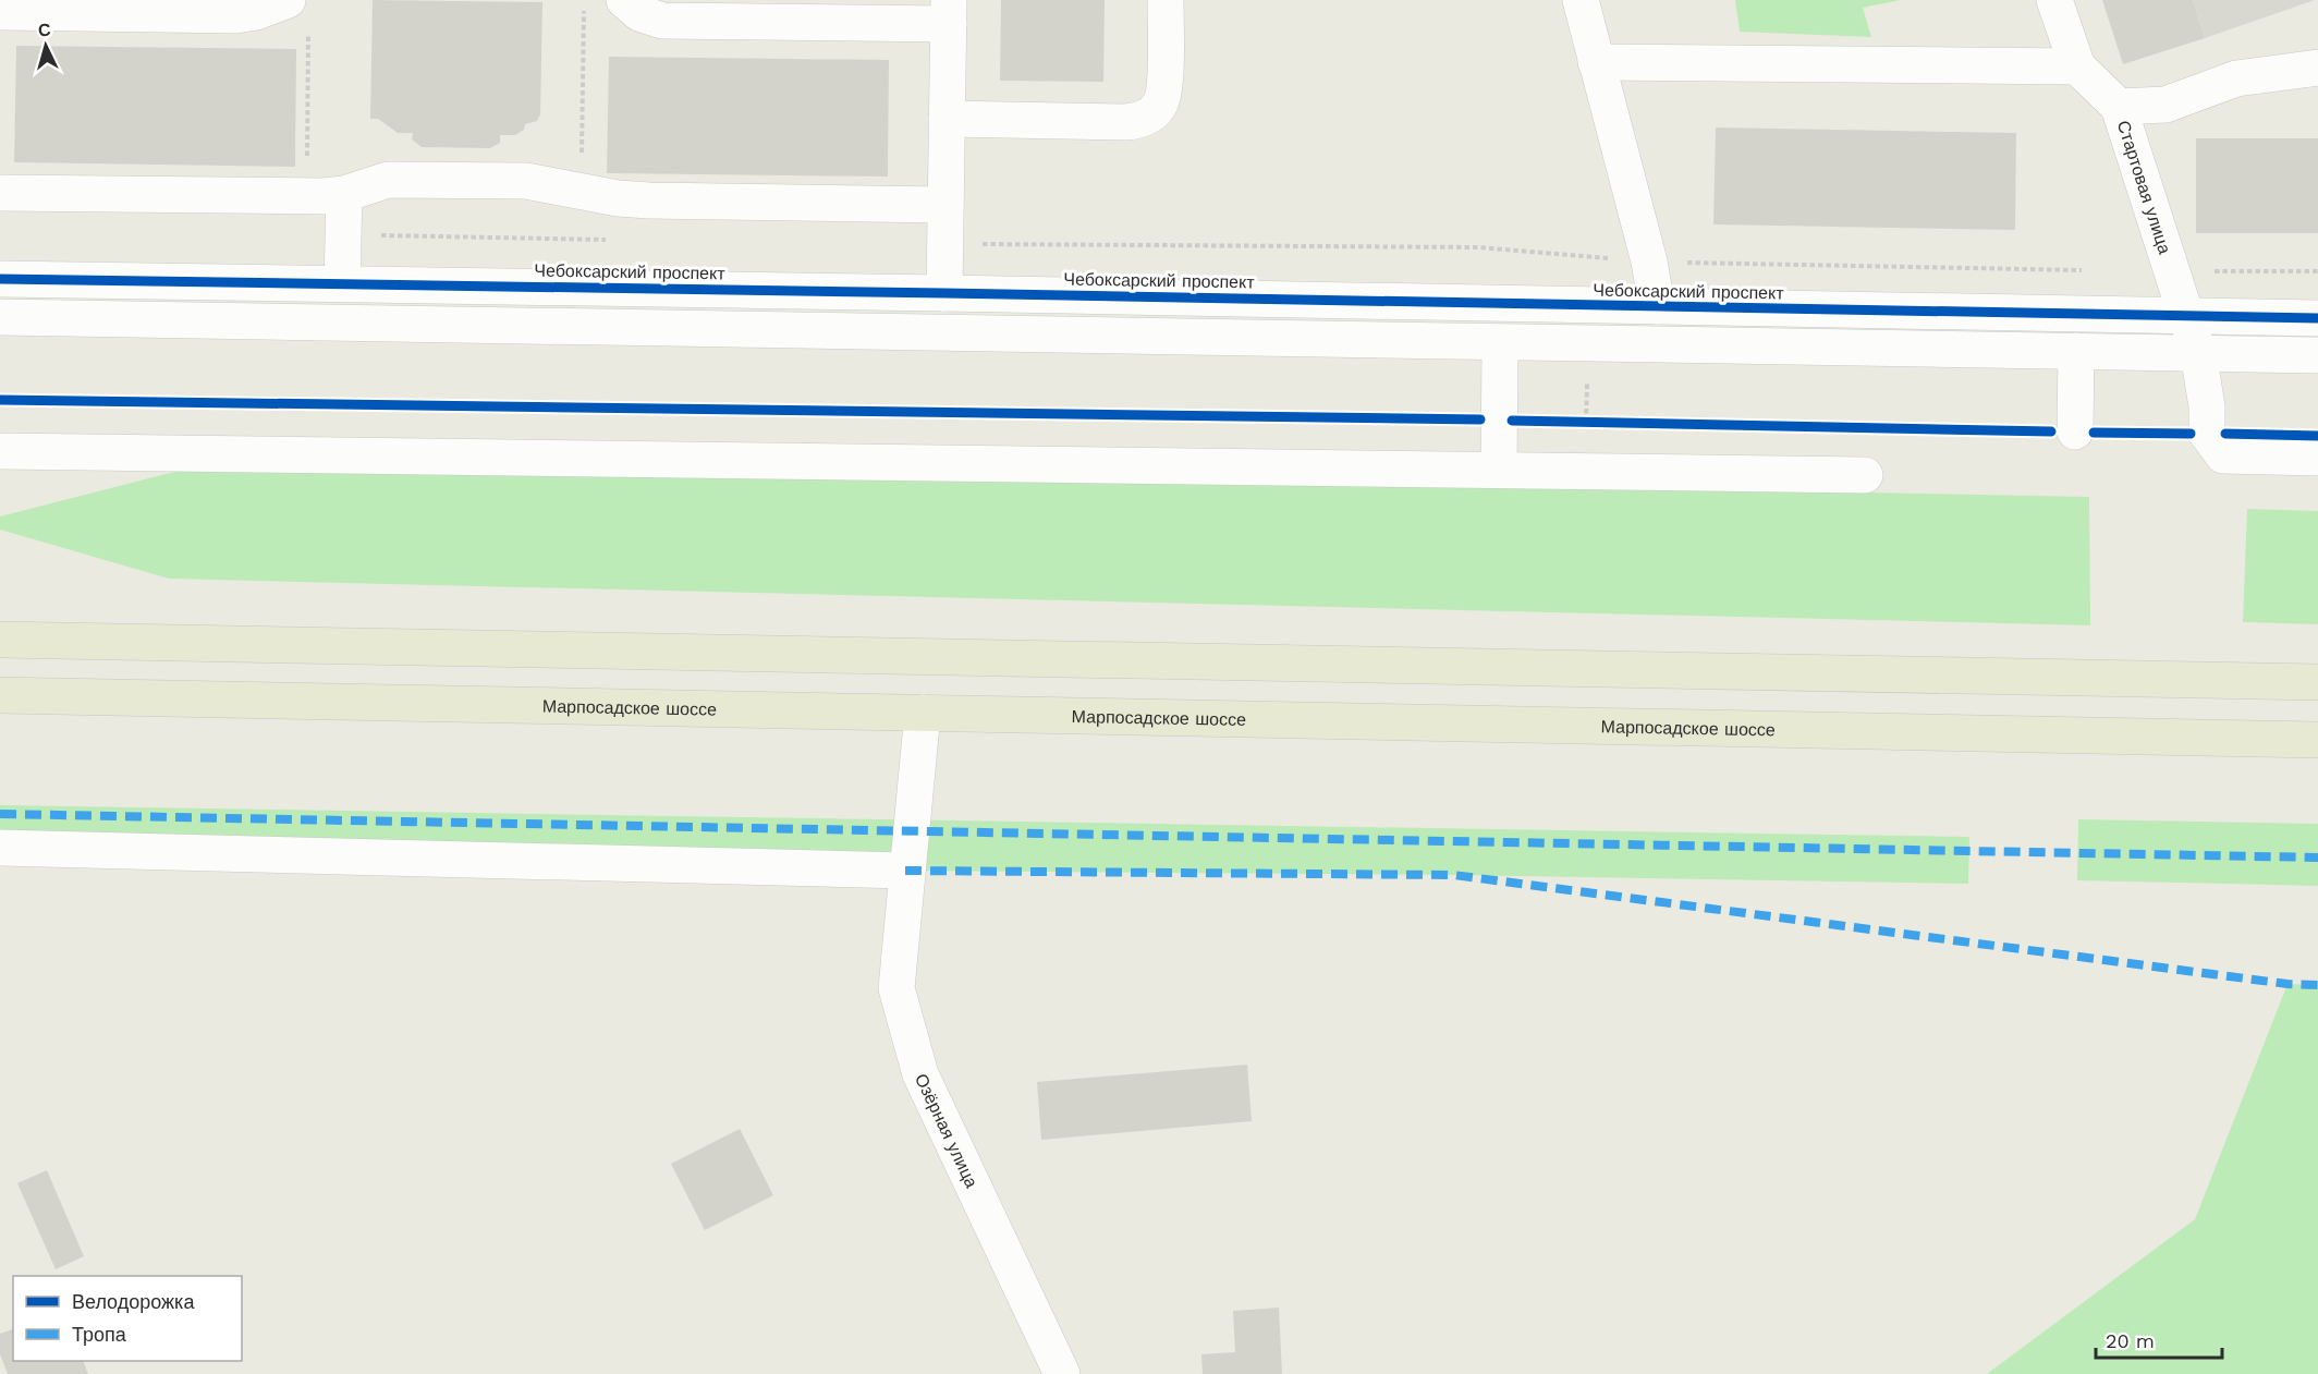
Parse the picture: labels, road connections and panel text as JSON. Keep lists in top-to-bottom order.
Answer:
{
  "streets": {
    "main road": ["Марпосадское шоссе"],
    "street": ["Стартовая улица", "Чебоксарский проспект", "Озёрная улица"]
  },
  "crossings": [
    ["Стартовая улица", "Чебоксарский проспект"],
    ["Марпосадское шоссе", "Озёрная улица"]
  ],
  "legend": ["Велодорожка", "Тропа"],
  "scale_bar": "20 m",
  "north": "top"
}
